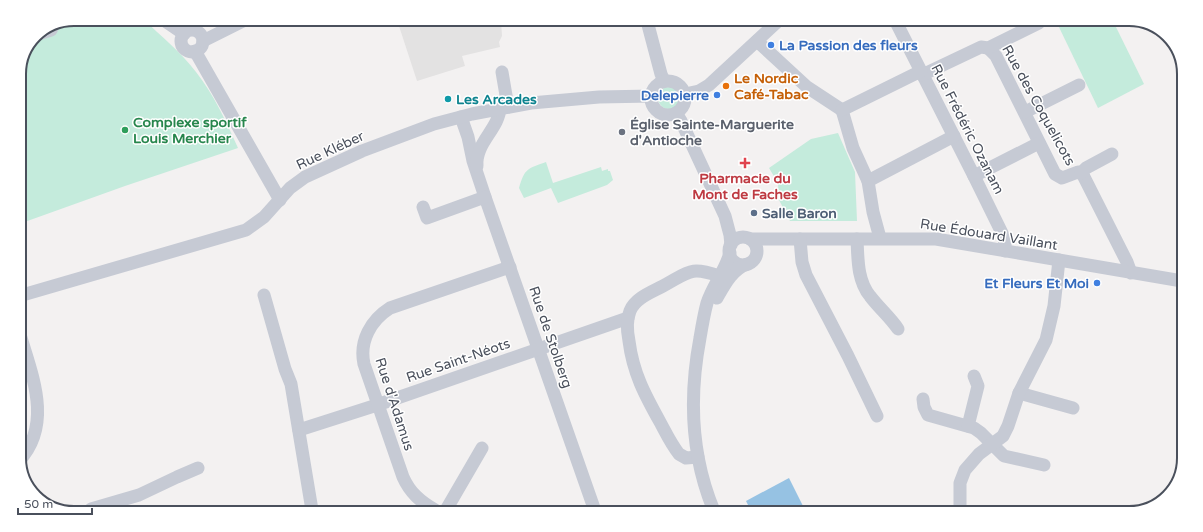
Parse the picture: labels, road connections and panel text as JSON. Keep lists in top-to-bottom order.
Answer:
{
  "streets": {
    "street": [
      "Rue des Coquelicots",
      "Rue Frédéric Ozanam",
      "Rue Kléber",
      "Rue Édouard Vaillant",
      "Rue de Stolberg",
      "Rue Saint-Néots",
      "Rue d'Adamus"
    ]
  },
  "crossings": [
    ["Rue Frédéric Ozanam", "Rue Édouard Vaillant"],
    ["Rue Kléber", "Rue de Stolberg"],
    ["Rue de Stolberg", "Rue Saint-Néots"],
    ["Rue de Stolberg", "Rue d'Adamus"],
    ["Rue Saint-Néots", "Rue d'Adamus"]
  ],
  "places": {
    "other": [
      "La Passion des fleurs",
      "Le Nordic Café-Tabac",
      "Delepierre",
      "Les Arcades",
      "Complexe sportif Louis Merchier",
      "Église Sainte-Marguerite d'Antioche",
      "Salle Baron",
      "Et Fleurs Et Moi"
    ],
    "health": ["Pharmacie du Mont de Faches"]
  },
  "scale_bar": "50 m"
}
